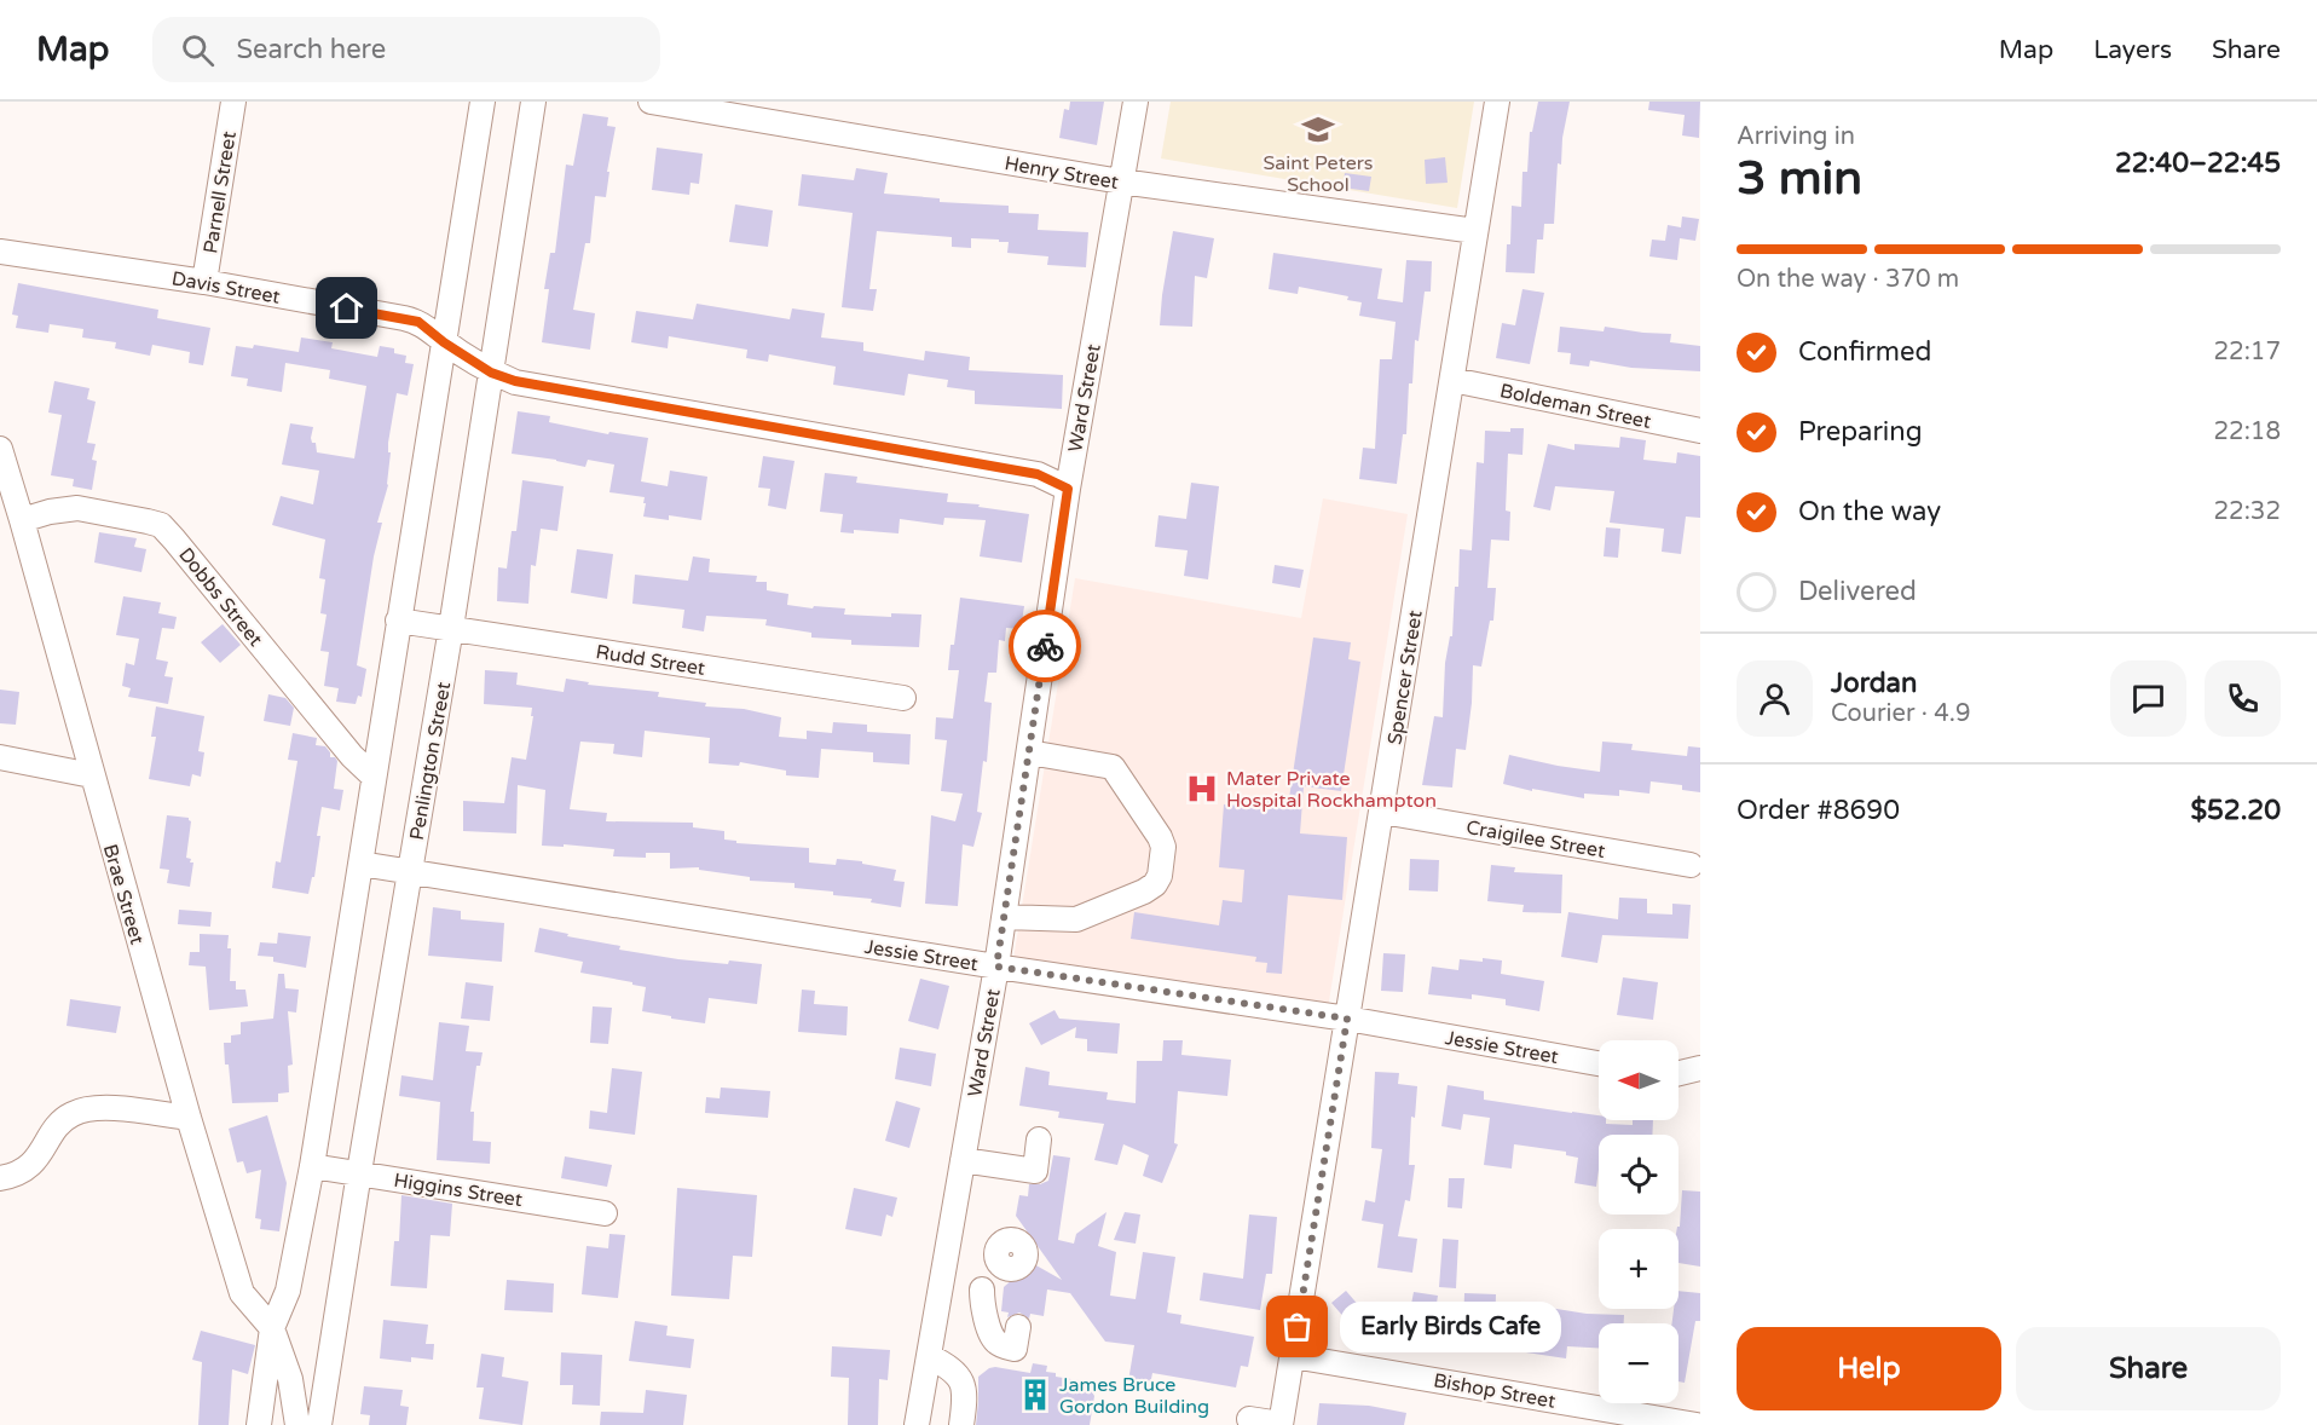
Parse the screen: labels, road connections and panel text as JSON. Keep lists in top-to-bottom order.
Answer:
{
  "streets": {
    "street": [
      "Henry Street",
      "Parnell Street",
      "Davis Street",
      "Ward Street",
      "Boldeman Street",
      "Dobbs Street",
      "Rudd Street",
      "Spencer Street",
      "Penlington Street",
      "Craigilee Street",
      "Brae Street",
      "Jessie Street",
      "Higgins Street",
      "Bishop Street"
    ]
  },
  "crossings": [
    ["Henry Street", "Ward Street"],
    ["Henry Street", "Spencer Street"],
    ["Parnell Street", "Davis Street"],
    ["Davis Street", "Ward Street"],
    ["Davis Street", "Penlington Street"],
    ["Ward Street", "Jessie Street"],
    ["Boldeman Street", "Spencer Street"],
    ["Dobbs Street", "Brae Street"],
    ["Rudd Street", "Penlington Street"],
    ["Spencer Street", "Craigilee Street"],
    ["Spencer Street", "Jessie Street"],
    ["Spencer Street", "Bishop Street"],
    ["Penlington Street", "Brae Street"],
    ["Penlington Street", "Jessie Street"],
    ["Penlington Street", "Higgins Street"]
  ],
  "places": {
    "school or university": ["Saint Peters School"],
    "hospital": ["Mater Private Hospital Rockhampton"],
    "other": ["Early Birds Cafe"],
    "building": ["James Bruce Gordon Building"]
  },
  "north": "left",
  "page": {
    "header": "Map",
    "search": "Search here",
    "nav": ["Map", "Layers", "Share"],
    "heading": ["3 min", "Arriving in", "22:40–22:45"],
    "panel": [
      "Jordan",
      "Courier · 4.9",
      "Order #8690",
      "$52.20"
    ],
    "bar": "On the way · 370 m",
    "list": [
      ["Confirmed", "22:17"],
      ["Preparing", "22:18"],
      ["On the way", "22:32"],
      "Delivered"
    ],
    "map_buttons": ["+", "−"],
    "bubble": "Early Birds Cafe",
    "buttons": ["Help", "Share"]
  }
}
